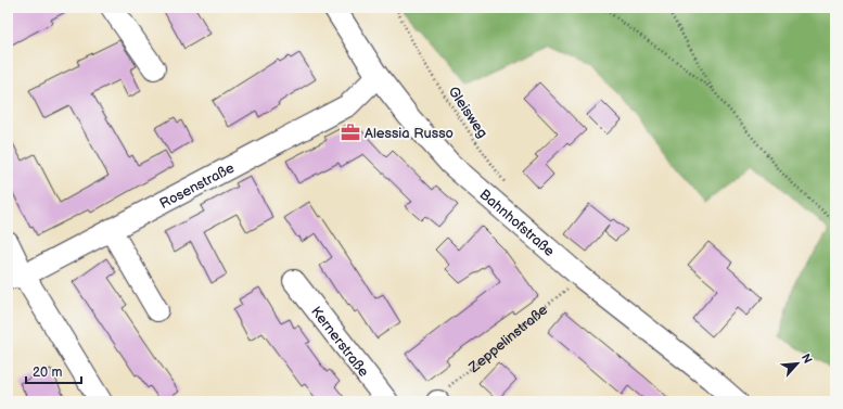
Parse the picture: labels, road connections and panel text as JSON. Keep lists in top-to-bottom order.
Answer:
{
  "streets": {
    "street": ["Rosenstraße", "Bahnhofstraße", "Kernerstraße"],
    "path": ["Gleisweg", "Zeppelinstraße"]
  },
  "crossings": [
    ["Rosenstraße", "Bahnhofstraße"],
    ["Bahnhofstraße", "Zeppelinstraße"]
  ],
  "places": {
    "office": ["Alessia Russo"]
  },
  "scale_bar": "20 m",
  "north": "top right"
}
